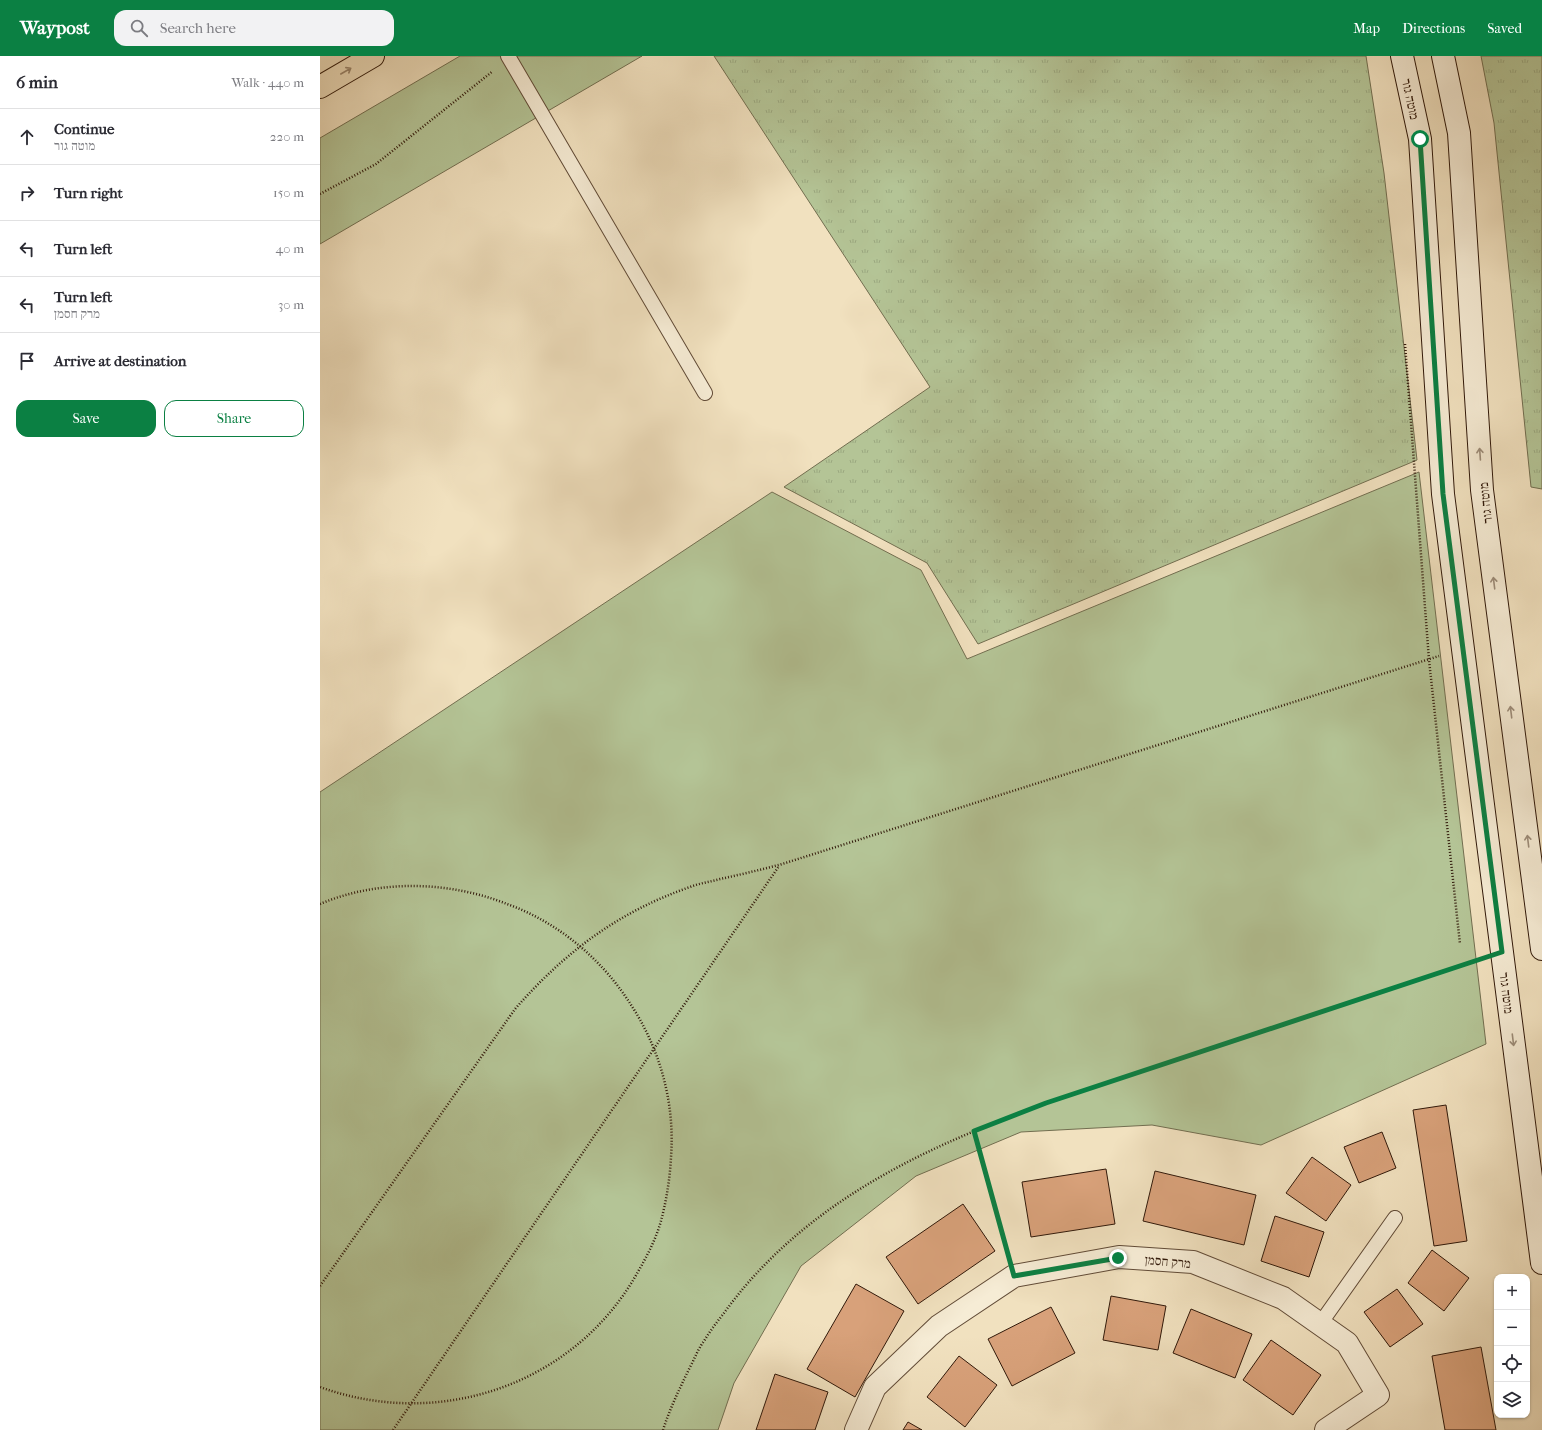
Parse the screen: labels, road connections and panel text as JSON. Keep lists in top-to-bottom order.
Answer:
{
  "streets": {
    "street": ["מוטה גור", "מרק חסמן"]
  },
  "page": {
    "header": "Waypost",
    "search": "Search here",
    "nav": ["Map", "Directions", "Saved"],
    "heading": ["6 min", "Walk · 440 m"],
    "list": [
      ["Continue", "מוטה גור", "220 m"],
      ["Turn right", "150 m"],
      ["Turn left", "40 m"],
      ["Turn left", "מרק חסמן", "30 m"],
      "Arrive at destination"
    ],
    "buttons": ["Save", "Share"],
    "map_buttons": ["+", "−"]
  }
}
